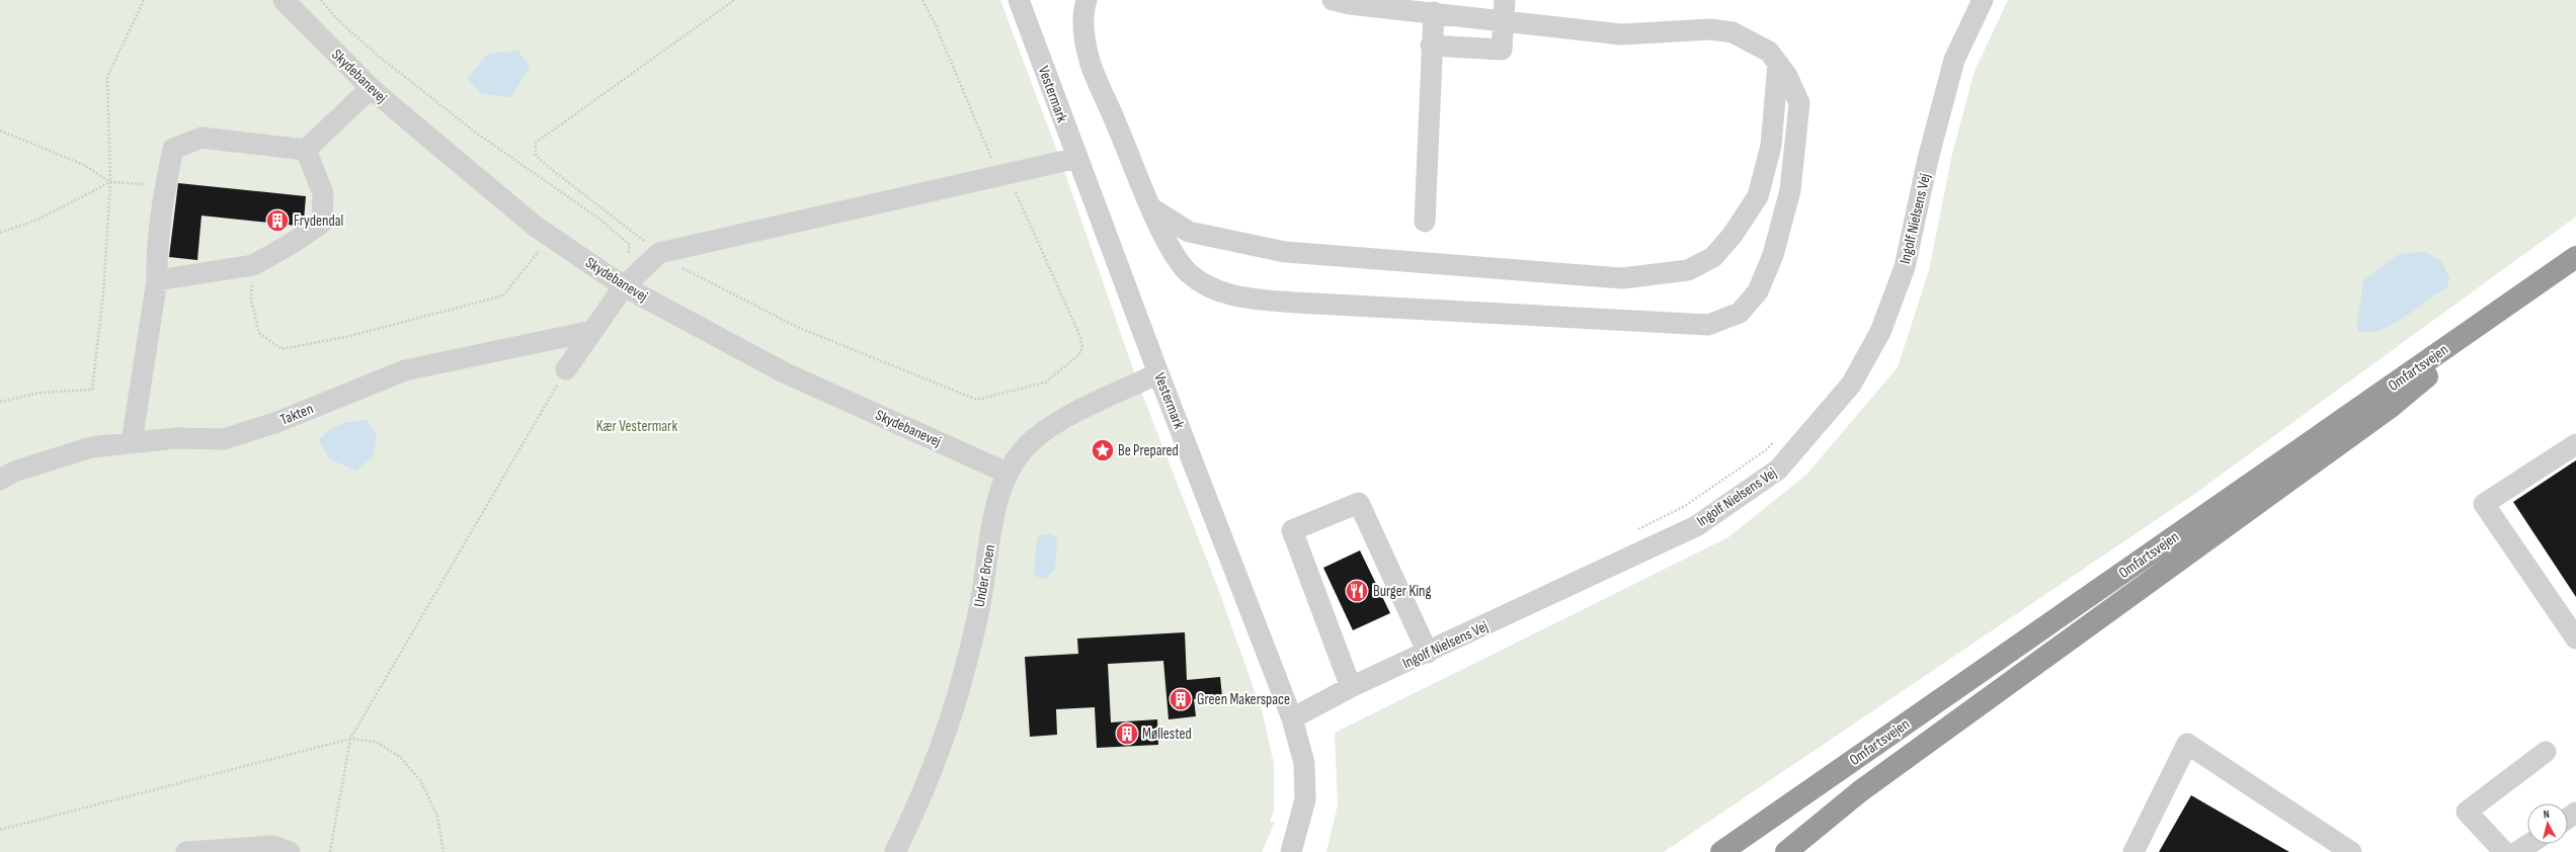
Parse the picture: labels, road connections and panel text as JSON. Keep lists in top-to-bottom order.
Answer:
{
  "streets": {
    "highway": ["Omfartsvejen"],
    "street": [
      "Skydebanevej",
      "Vestermark",
      "Ingolf Nielsens Vej",
      "Takten",
      "Under Broen"
    ]
  },
  "crossings": [
    ["Skydebanevej", "Under Broen"],
    ["Vestermark", "Ingolf Nielsens Vej"],
    ["Vestermark", "Under Broen"]
  ],
  "parks": ["Kær Vestermark"],
  "places": {
    "building": ["Frydendal", "Green Makerspace", "Møllested"],
    "place": ["Be Prepared"],
    "restaurant": ["Burger King"]
  },
  "north": "top"
}
